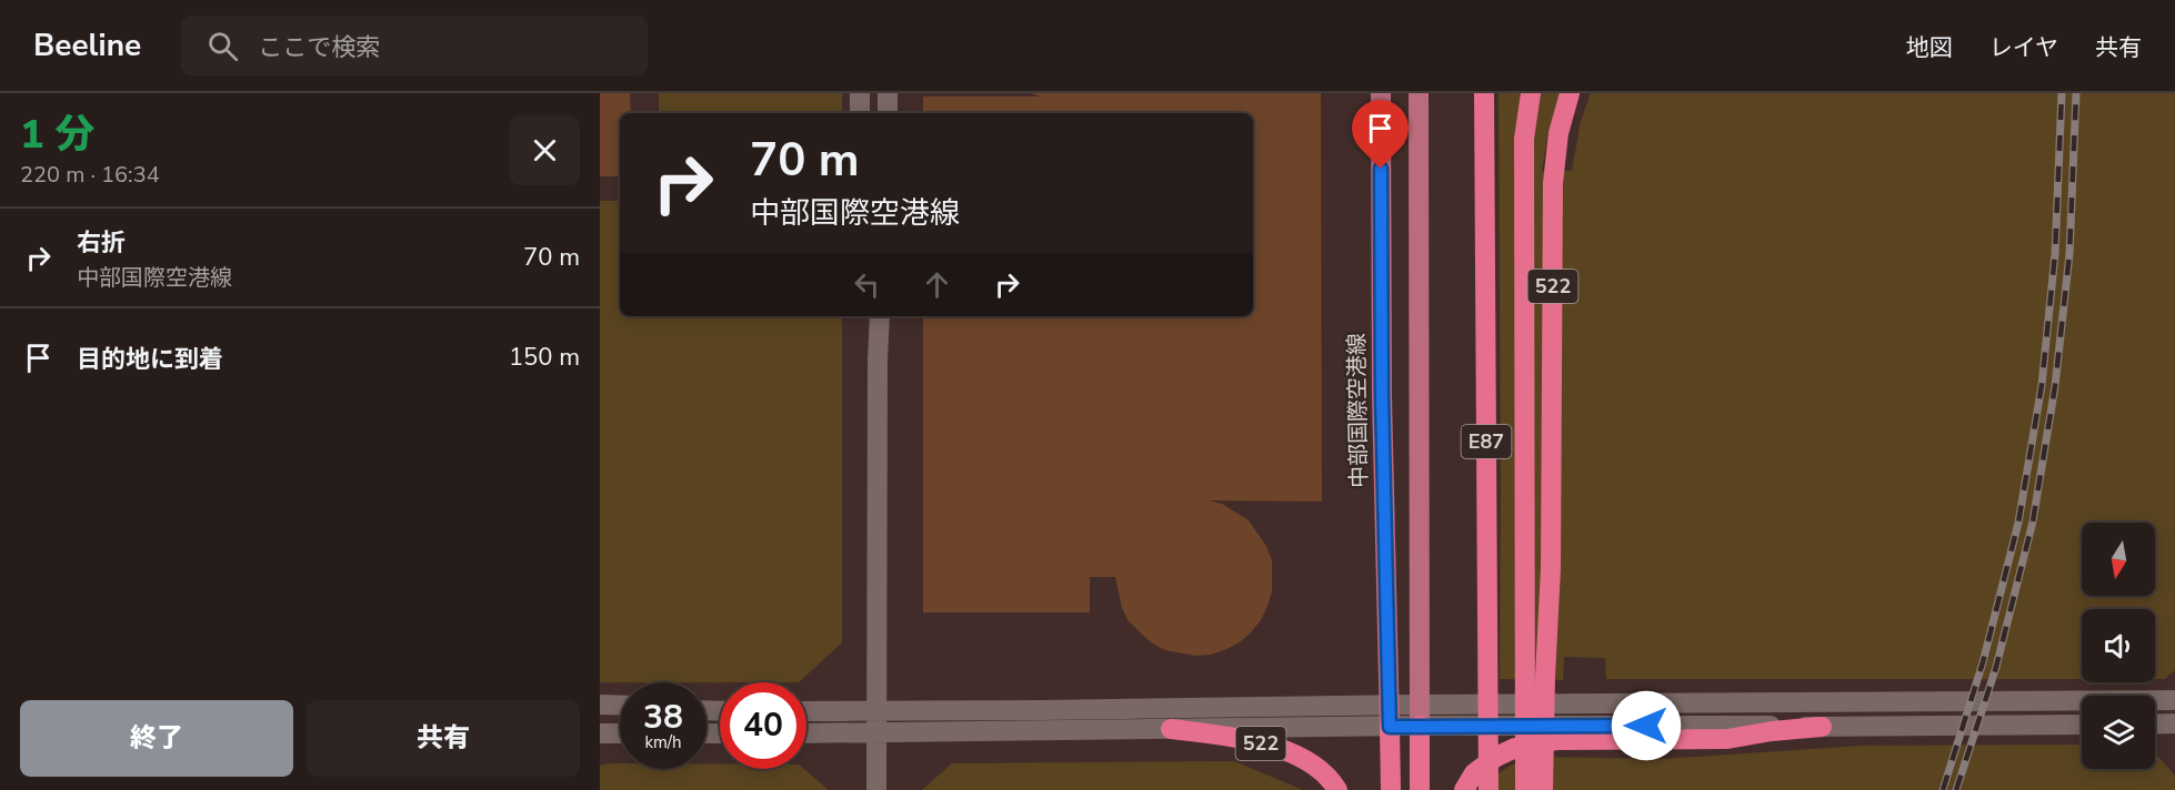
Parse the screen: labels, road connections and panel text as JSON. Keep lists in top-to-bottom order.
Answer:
{
  "streets": {
    "highway": ["522", "E87"],
    "main road": ["中部国際空港線"]
  },
  "north": "bottom",
  "page": {
    "header": "Beeline",
    "search": "ここで検索",
    "nav": ["地図", "レイヤ", "共有"],
    "heading": ["1 分", "220 m · 16:34"],
    "turn": ["70 m", "中部国際空港線"],
    "list": [
      {
        "name": "右折",
        "note": "中部国際空港線",
        "value": "70 m"
      },
      {
        "name": "目的地に到着",
        "value": "150 m"
      }
    ],
    "speed": "38 km/h",
    "limit": "40",
    "buttons": ["終了", "共有"]
  }
}
